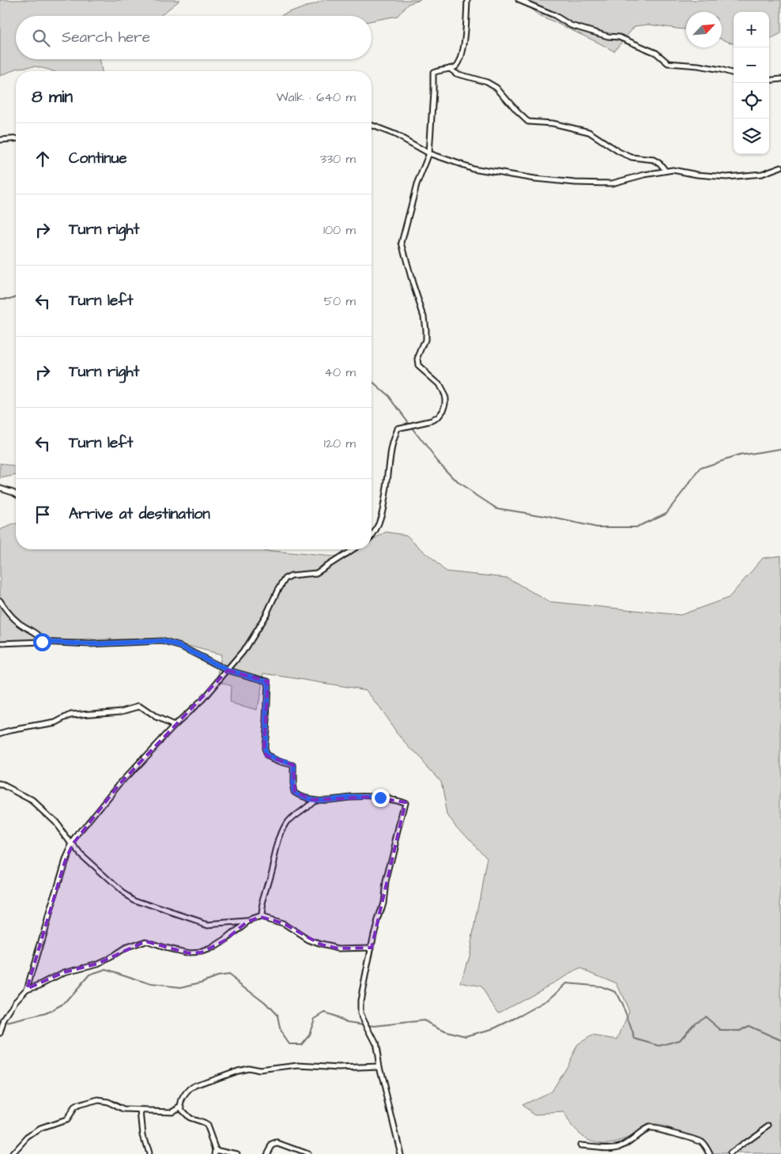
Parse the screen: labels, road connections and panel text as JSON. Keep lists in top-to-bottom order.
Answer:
{
  "north": "top right",
  "page": {
    "map_buttons": ["+", "−"],
    "search": "Search here",
    "heading": ["8 min", "Walk · 640 m"],
    "list": [
      ["Continue", "330 m"],
      ["Turn right", "100 m"],
      ["Turn left", "50 m"],
      ["Turn right", "40 m"],
      ["Turn left", "120 m"],
      "Arrive at destination"
    ]
  }
}
